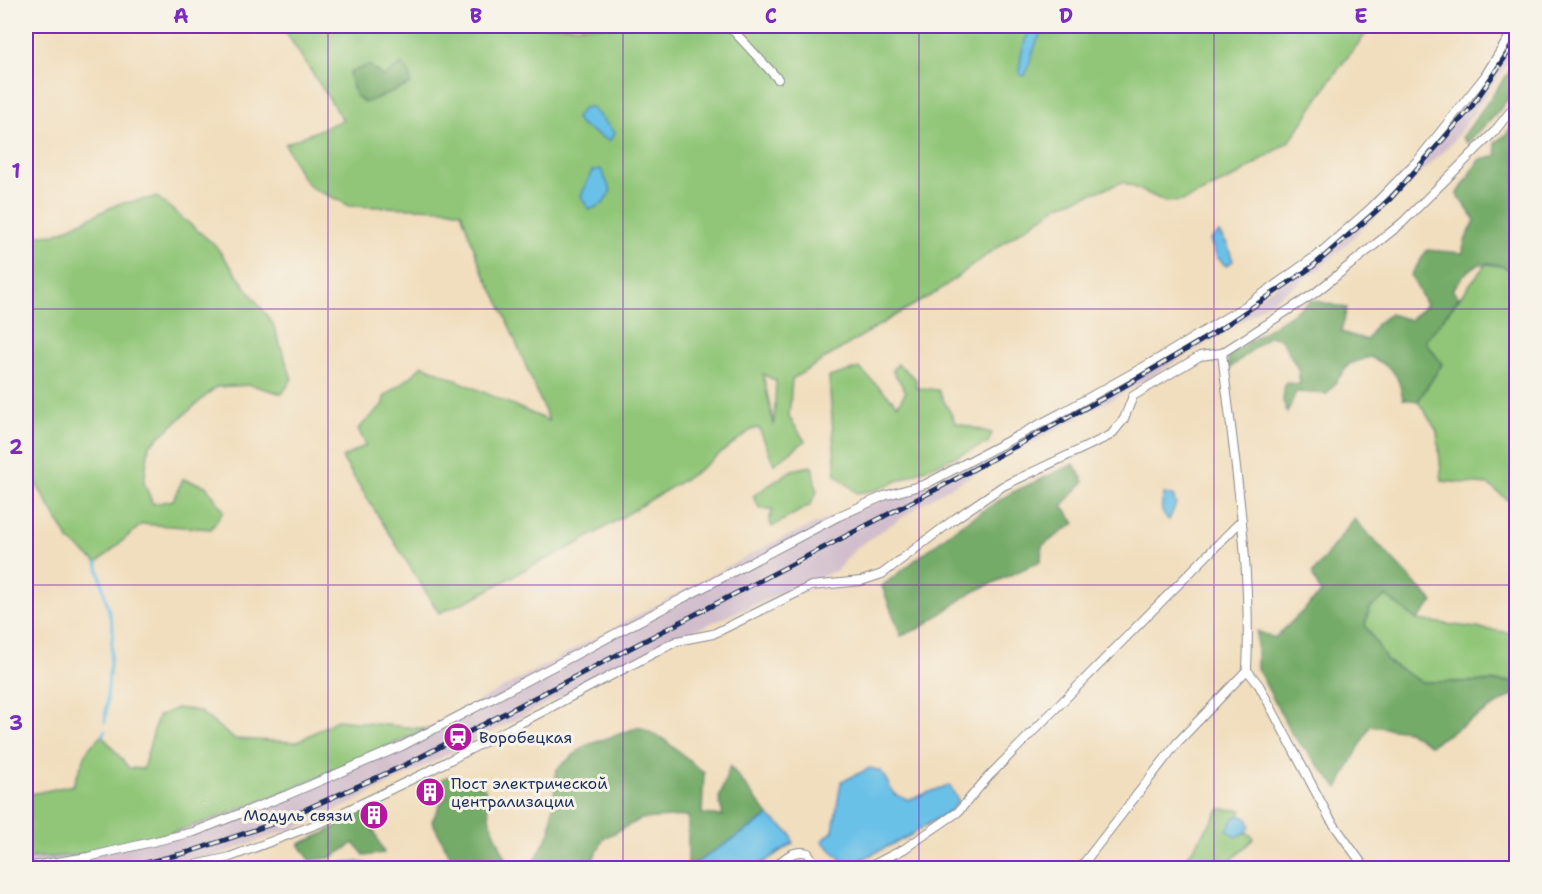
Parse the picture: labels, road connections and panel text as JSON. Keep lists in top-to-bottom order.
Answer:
{
  "places": {
    "station": ["Воробецкая"],
    "building": ["Пост электрической централизации", "Модуль связи"]
  },
  "grid": {
    "columns": [
      "A",
      "B",
      "C",
      "D",
      "E"
    ],
    "rows": ["1", "2", "3"]
  }
}
